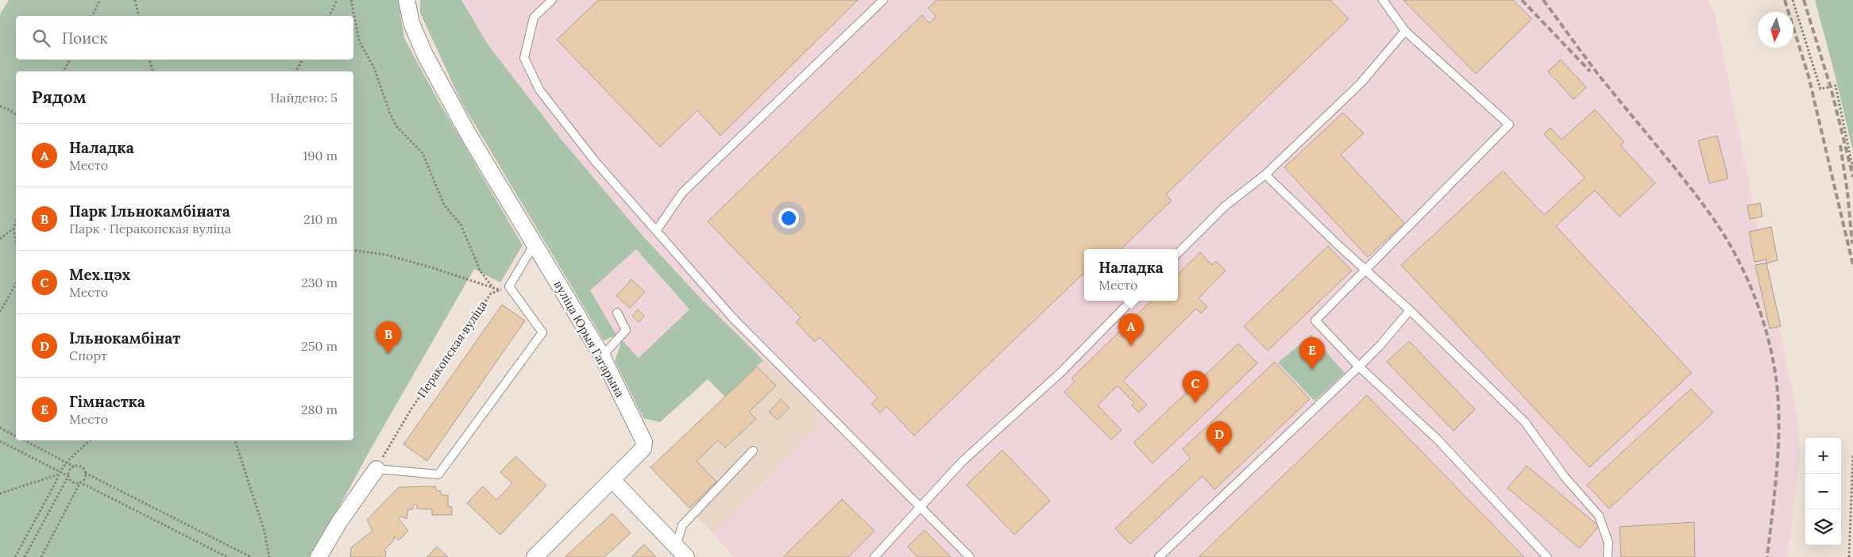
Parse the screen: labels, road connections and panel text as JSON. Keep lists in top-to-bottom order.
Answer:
{
  "streets": {
    "street": ["вуліца Юрыя Гагарына"],
    "path": ["Перакопская вуліца"]
  },
  "north": "bottom",
  "page": {
    "search": "Поиск",
    "heading": ["Рядом", "Найдено: 5"],
    "list": [
      {
        "mark": "A",
        "name": "Наладка",
        "note": "Место",
        "value": "190 m"
      },
      {
        "mark": "B",
        "name": "Парк Ільнокамбіната",
        "note": "Парк · Перакопская вуліца",
        "value": "210 m"
      },
      {
        "mark": "C",
        "name": "Мех.цэх",
        "note": "Место",
        "value": "230 m"
      },
      {
        "mark": "D",
        "name": "Ільнокамбінат",
        "note": "Спорт",
        "value": "250 m"
      },
      {
        "mark": "E",
        "name": "Гімнастка",
        "note": "Место",
        "value": "280 m"
      }
    ],
    "popup": ["Наладка", "Место"],
    "pins": [
      "A",
      "B",
      "E",
      "C",
      "D"
    ],
    "map_buttons": ["+", "−"]
  }
}
